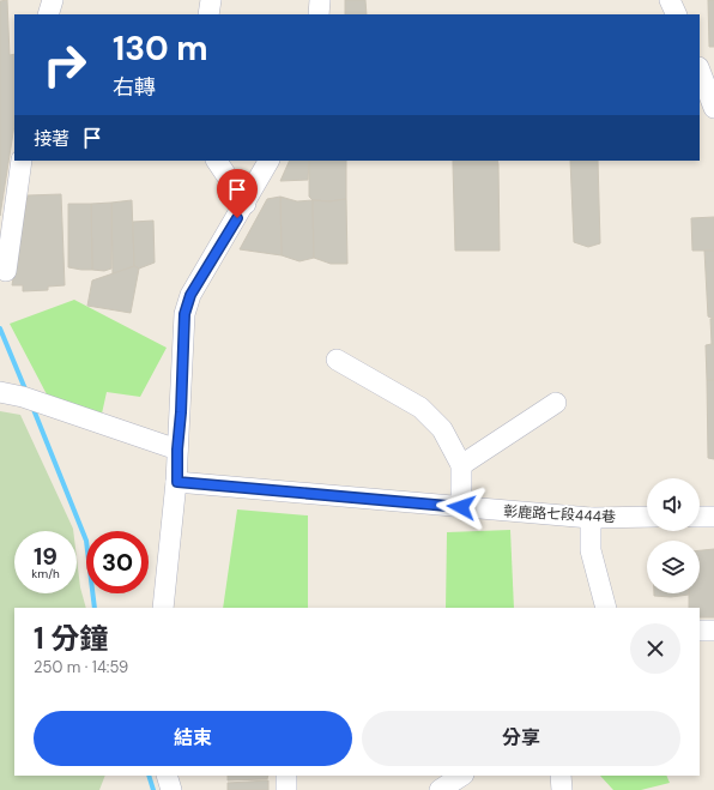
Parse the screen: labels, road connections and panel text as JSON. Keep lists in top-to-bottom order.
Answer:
{
  "streets": {
    "street": ["彰鹿路七段444巷"]
  },
  "page": {
    "turn": ["130 m", "右轉"],
    "then": "接著",
    "speed": "19 km/h",
    "limit": "30",
    "heading": ["1 分鐘", "250 m · 14:59"],
    "buttons": ["結束", "分享"]
  }
}
